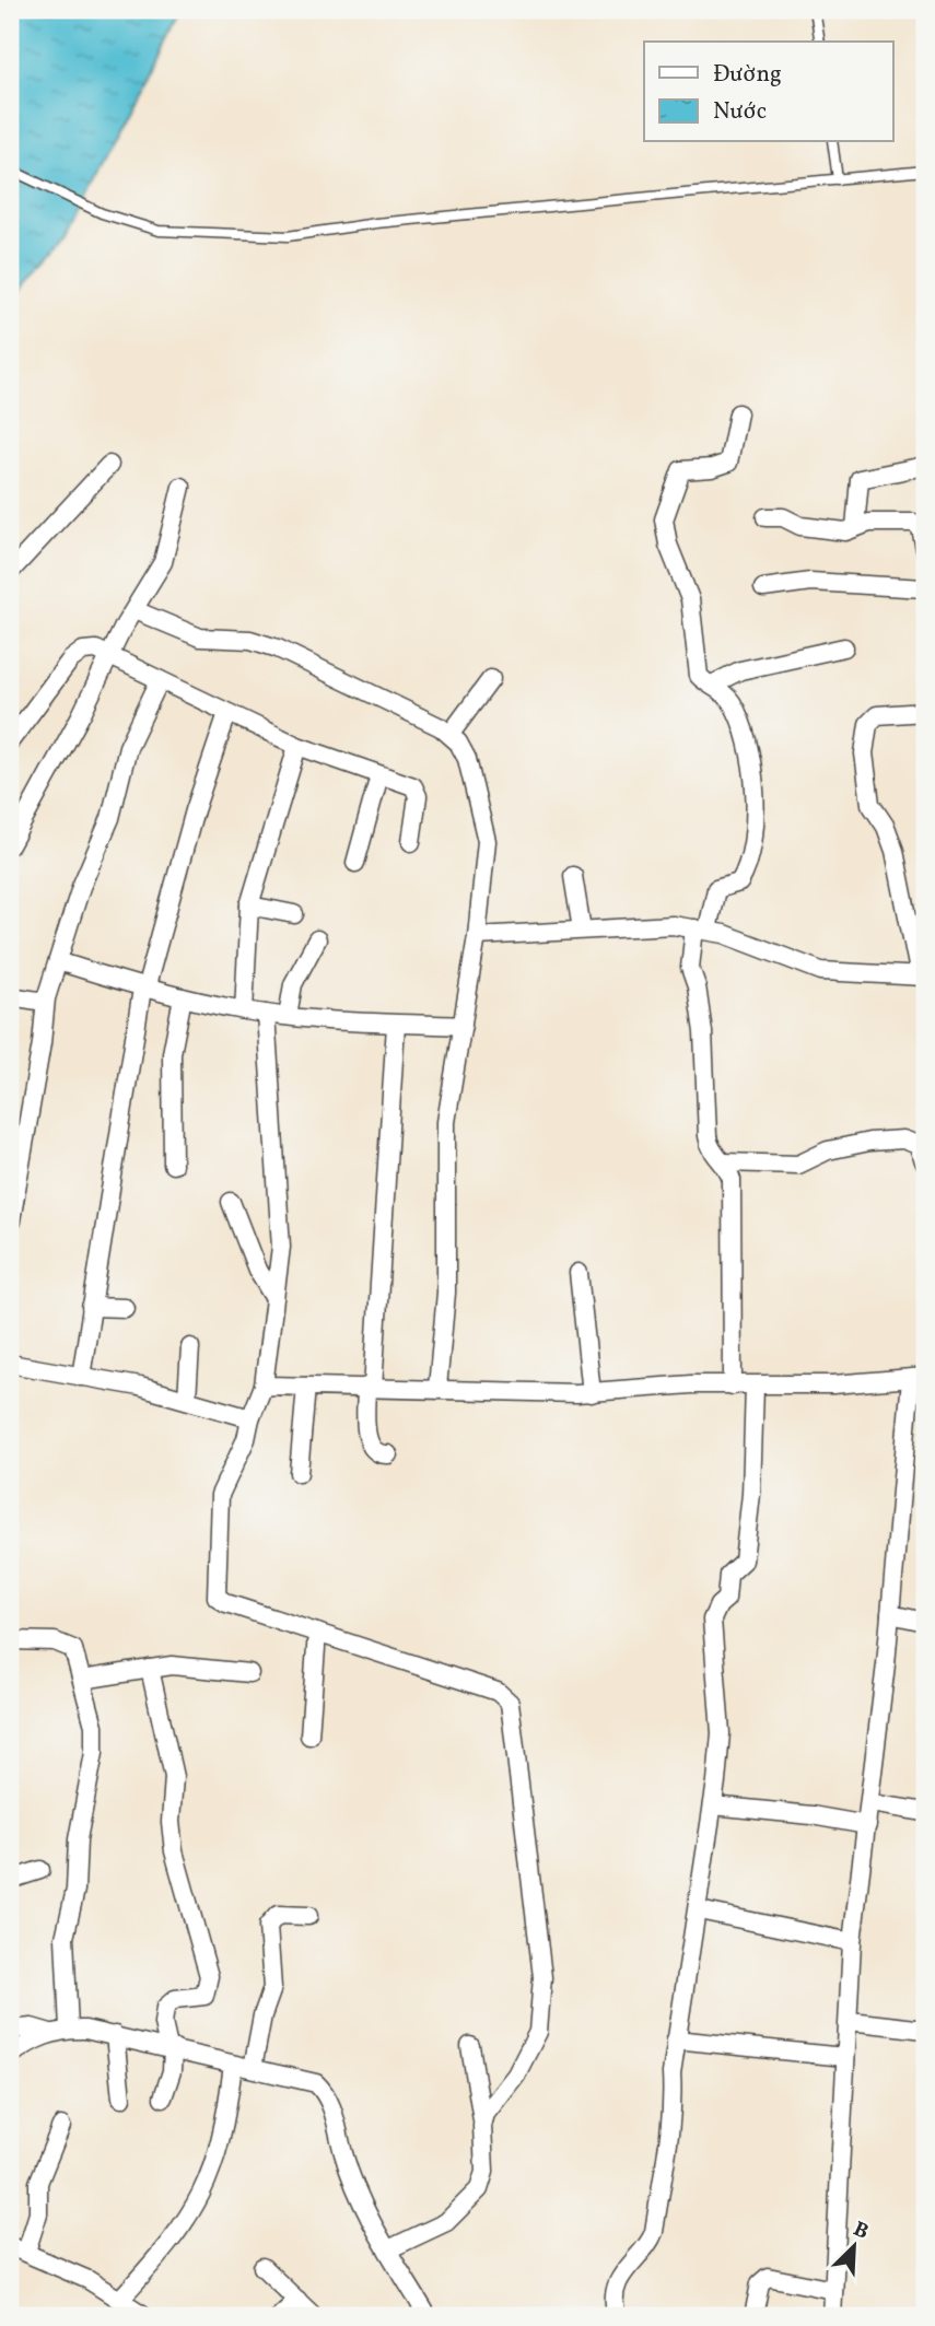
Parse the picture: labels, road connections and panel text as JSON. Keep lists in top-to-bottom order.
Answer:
{
  "legend": ["Đường", "Nước"],
  "north": "top right"
}
